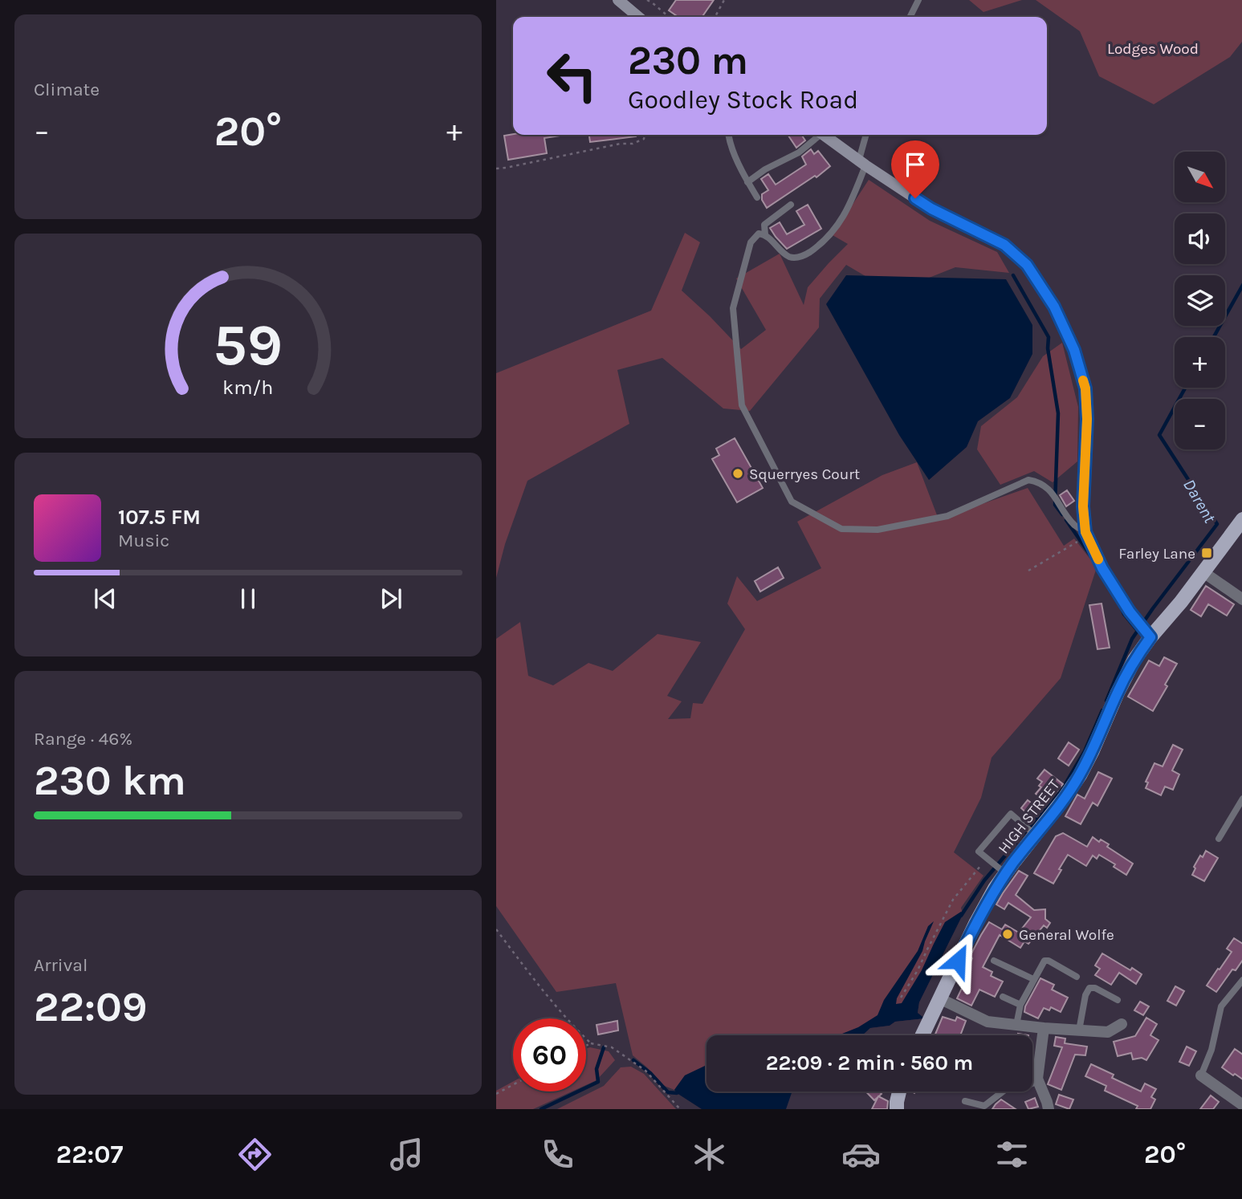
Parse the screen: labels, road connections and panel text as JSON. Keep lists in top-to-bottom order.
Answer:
{
  "streets": {
    "main road": ["HIGH STREET"]
  },
  "water": ["Darent"],
  "parks": ["Lodges Wood"],
  "places": {
    "other": ["Squerryes Court", "General Wolfe"],
    "transit": ["Farley Lane"]
  },
  "north": "bottom right",
  "page": {
    "tile": [
      "Climate",
      ["Range · 46%", "230 km"],
      ["Arrival", "22:09"]
    ],
    "turn": ["230 m", "Goodley Stock Road"],
    "heat": ["−", "20°", "+"],
    "map_buttons": ["+", "−"],
    "song": ["107.5 FM", "Music"],
    "limit": "60",
    "trip": "22:09 · 2 min · 560 m",
    "tabs": ["22:07", "20°"],
    "gauge": ["59", "km/h"]
  }
}
